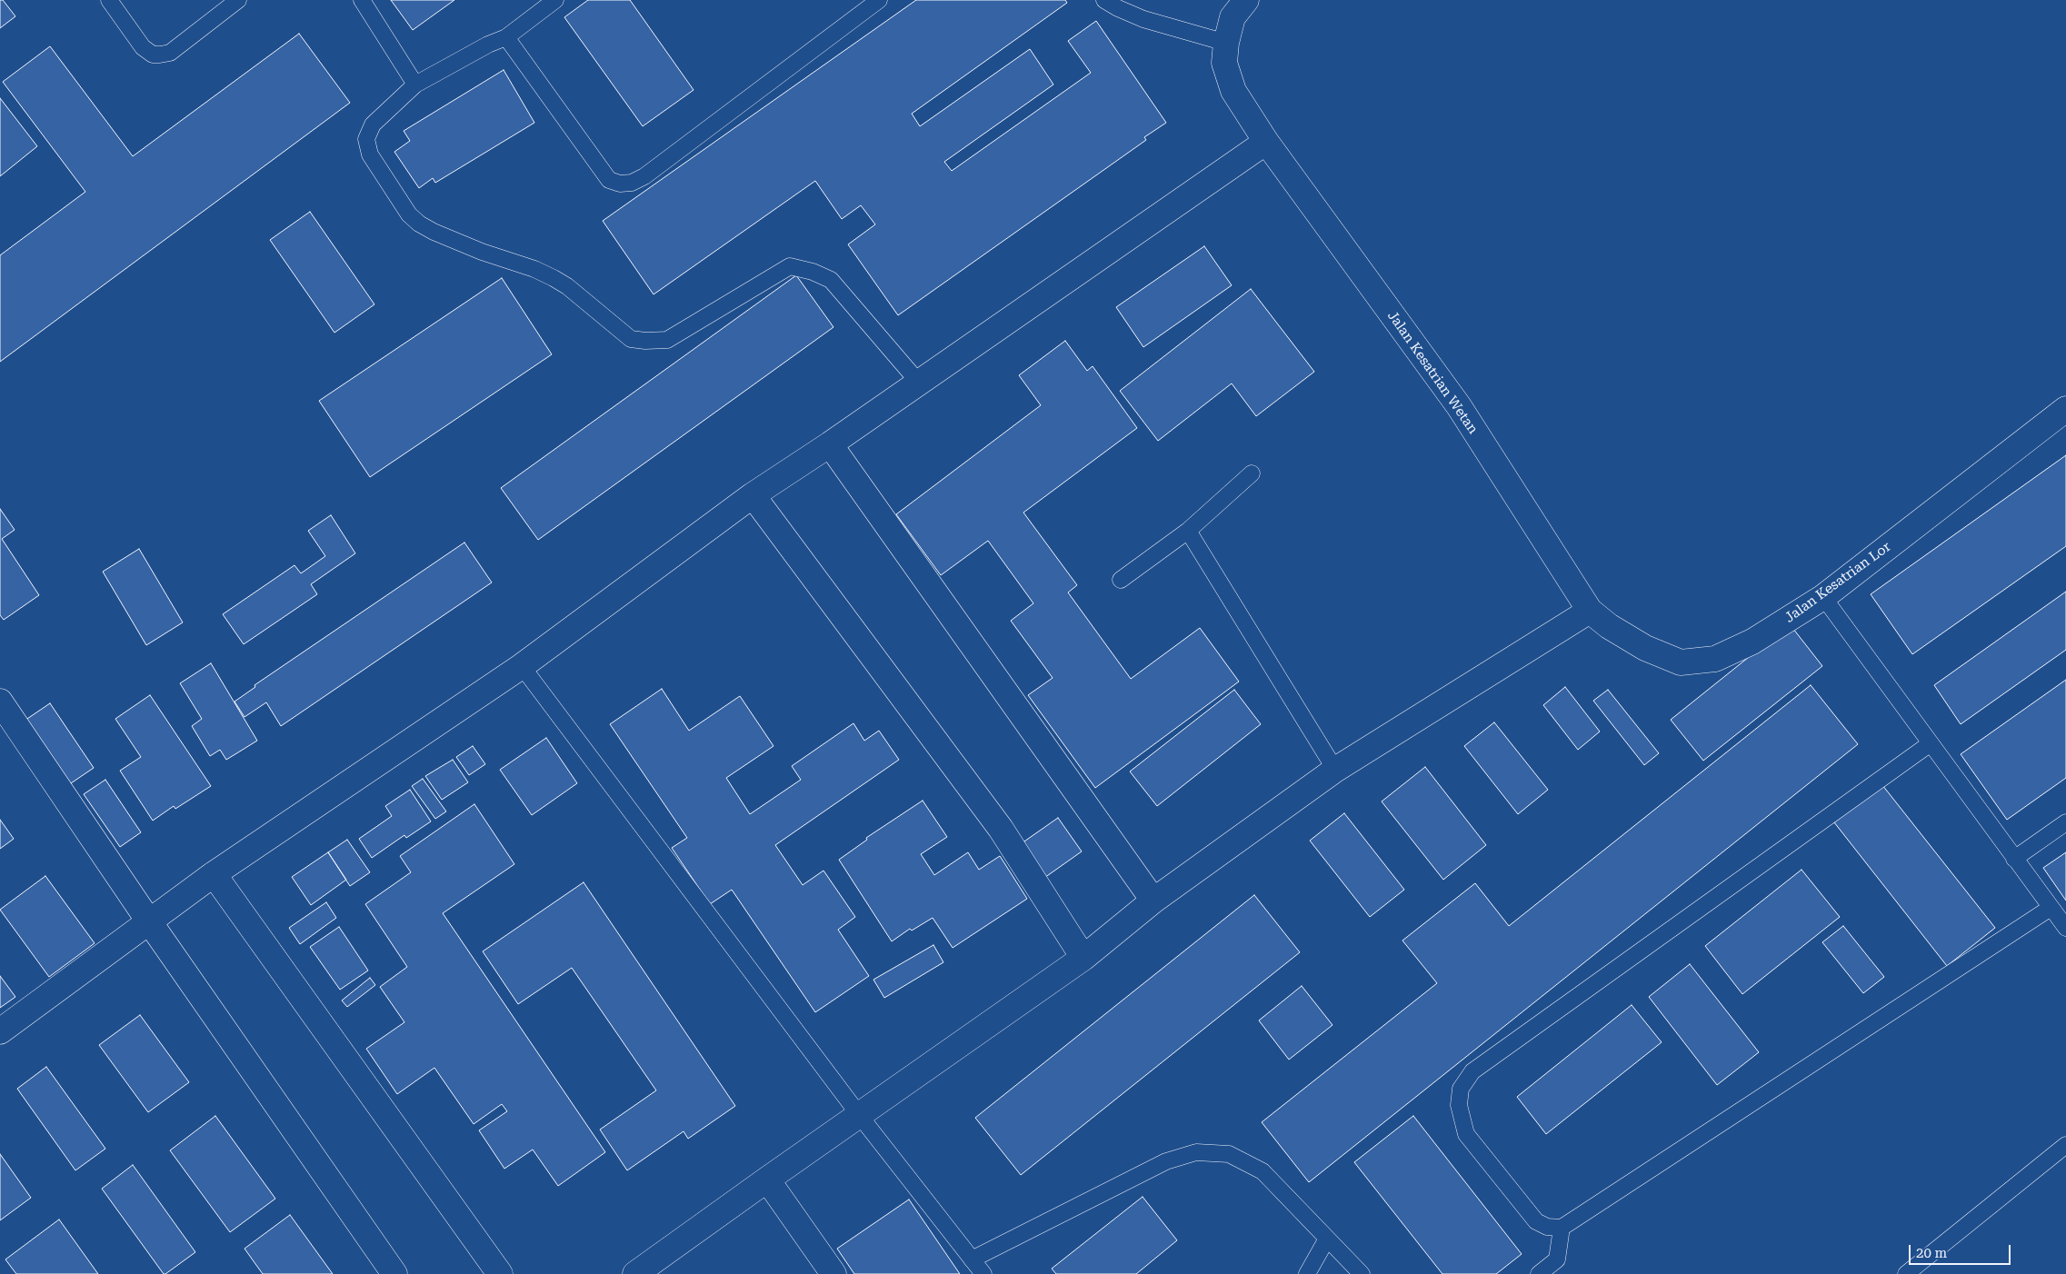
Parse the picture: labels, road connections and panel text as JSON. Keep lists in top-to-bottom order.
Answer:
{
  "streets": {
    "street": ["Jalan Kesatrian Wetan", "Jalan Kesatrian Lor"]
  },
  "crossings": [
    ["Jalan Kesatrian Wetan", "Jalan Kesatrian Lor"]
  ],
  "scale_bar": "20 m"
}
